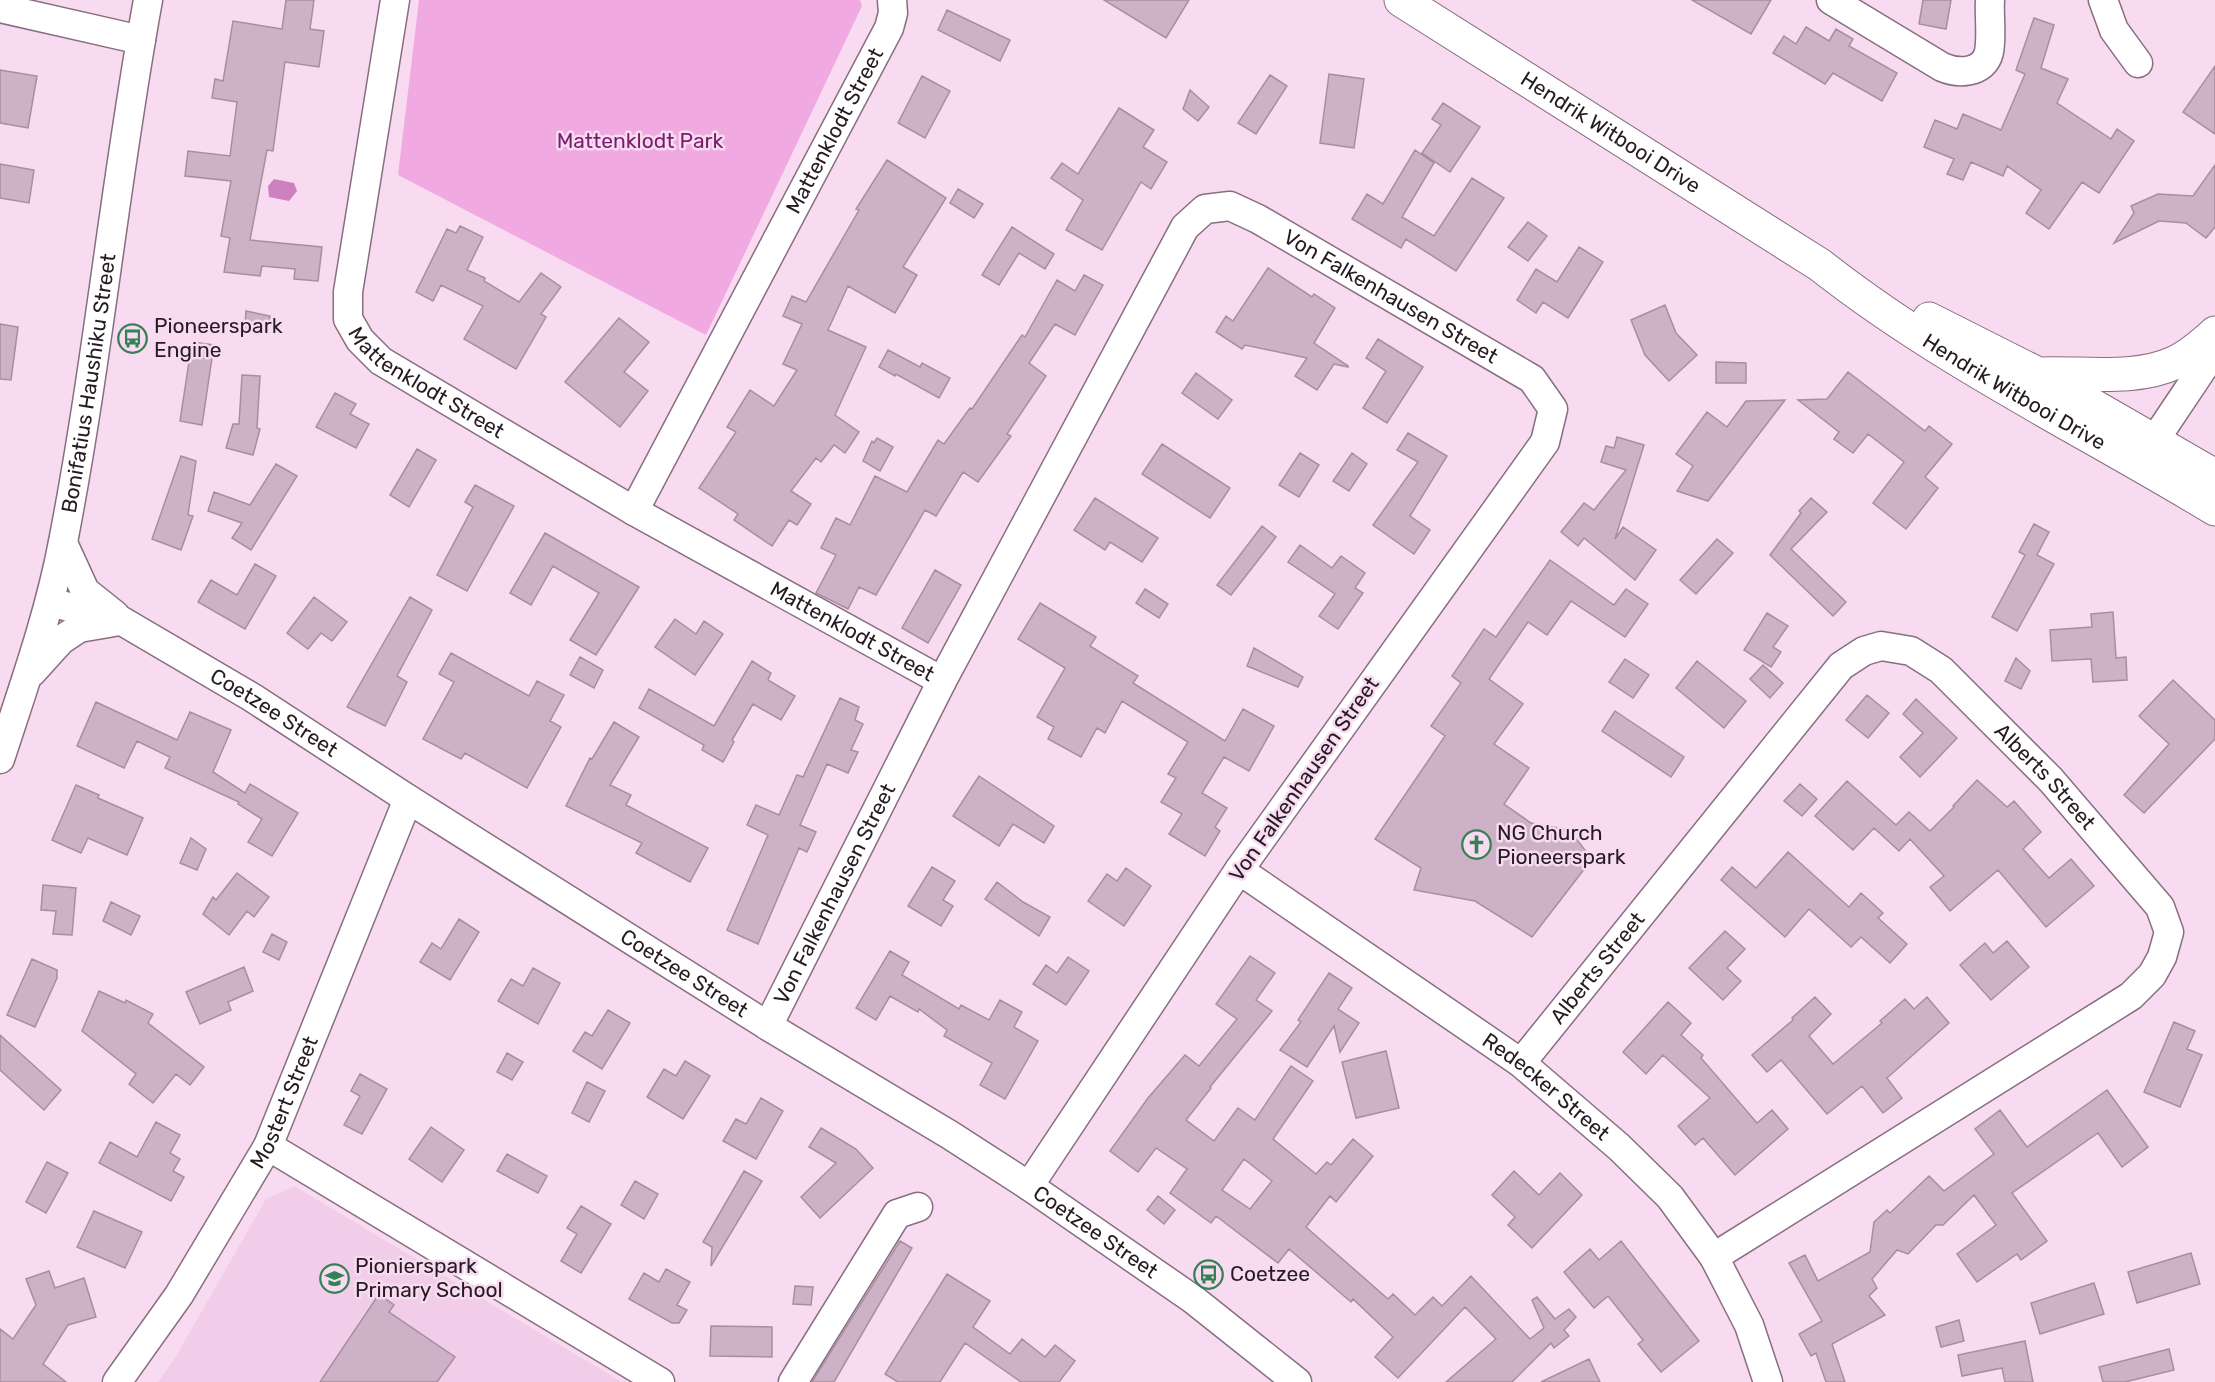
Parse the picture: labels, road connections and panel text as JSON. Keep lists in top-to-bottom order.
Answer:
{
  "streets": {
    "main road": ["Hendrik Witbooi Drive"],
    "street": [
      "Mattenklodt Street",
      "Von Falkenhausen Street",
      "Bonifatius Haushiku Street",
      "Coetzee Street",
      "Alberts Street",
      "Redecker Street",
      "Mostert Street"
    ]
  },
  "crossings": [
    ["Mattenklodt Street", "Von Falkenhausen Street"],
    ["Von Falkenhausen Street", "Coetzee Street"],
    ["Von Falkenhausen Street", "Redecker Street"],
    ["Bonifatius Haushiku Street", "Coetzee Street"],
    ["Coetzee Street", "Mostert Street"],
    ["Alberts Street", "Redecker Street"]
  ],
  "parks": ["Mattenklodt Park"],
  "places": {
    "bus stop": ["Pioneerspark Engine", "Coetzee"],
    "church": ["NG Church Pioneerspark"],
    "school or university": ["Pionierspark Primary School"]
  }
}
